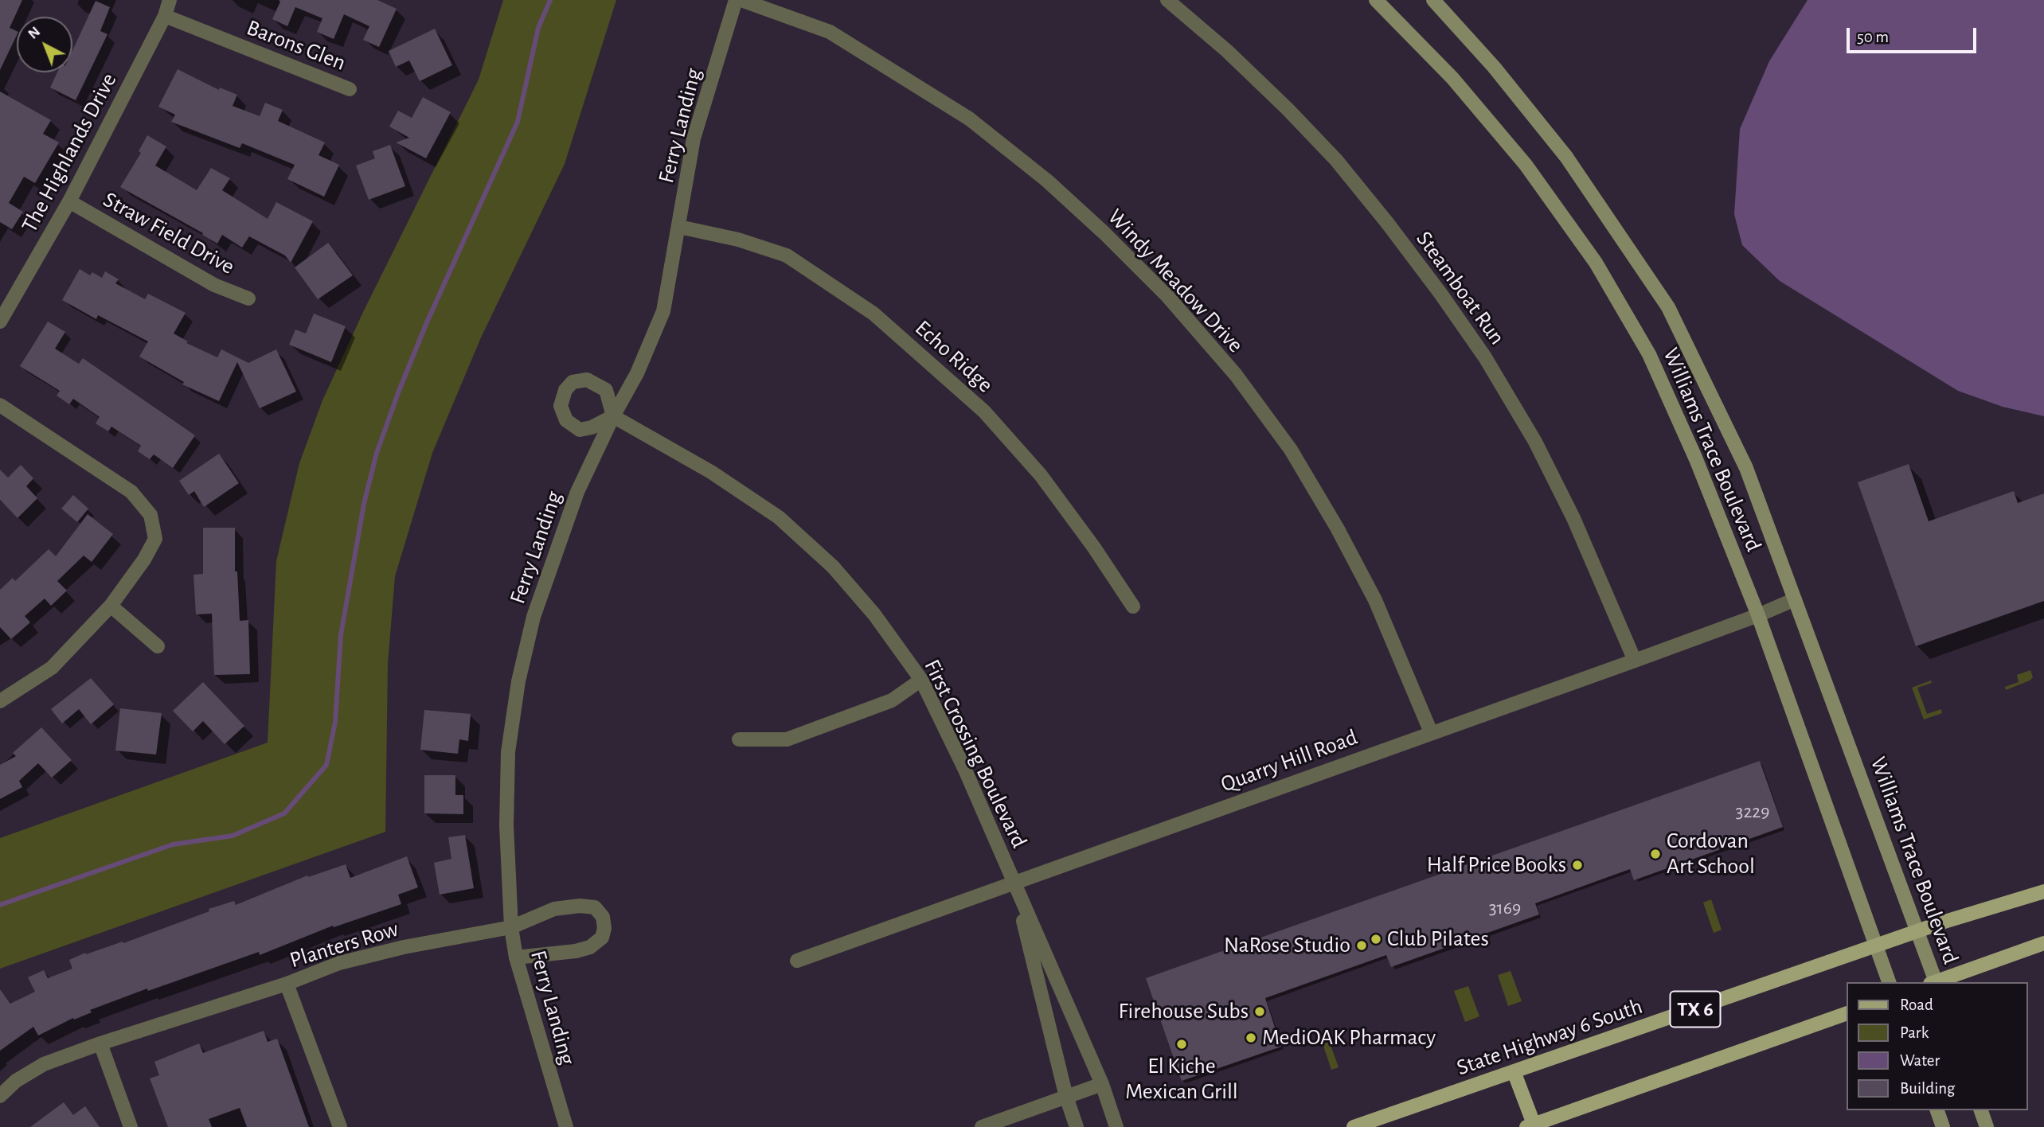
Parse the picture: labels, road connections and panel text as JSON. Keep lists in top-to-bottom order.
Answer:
{
  "streets": {
    "main road": ["Williams Trace Boulevard", "TX 6", "State Highway 6 South"],
    "street": [
      "Barons Glen",
      "Ferry Landing",
      "The Highlands Drive",
      "Straw Field Drive",
      "Windy Meadow Drive",
      "Steamboat Run",
      "Echo Ridge",
      "First Crossing Boulevard",
      "Quarry Hill Road",
      "Planters Row"
    ]
  },
  "crossings": [
    ["Barons Glen", "The Highlands Drive"],
    ["Ferry Landing", "Echo Ridge"],
    ["Ferry Landing", "First Crossing Boulevard"],
    ["Ferry Landing", "Planters Row"],
    ["The Highlands Drive", "Straw Field Drive"],
    ["Windy Meadow Drive", "Quarry Hill Road"],
    ["Steamboat Run", "Quarry Hill Road"],
    ["Williams Trace Boulevard", "Quarry Hill Road"],
    ["Williams Trace Boulevard", "State Highway 6 South"],
    ["First Crossing Boulevard", "Quarry Hill Road"]
  ],
  "places": [
    "Cordovan Art School",
    "Half Price Books",
    "Club Pilates",
    "NaRose Studio",
    "Firehouse Subs",
    "MediOAK Pharmacy",
    "El Kiche Mexican Grill"
  ],
  "house_numbers": ["3229", "3169"],
  "legend": [
    "Road",
    "Park",
    "Water",
    "Building"
  ],
  "scale_bar": "50 m",
  "north": "top left"
}
